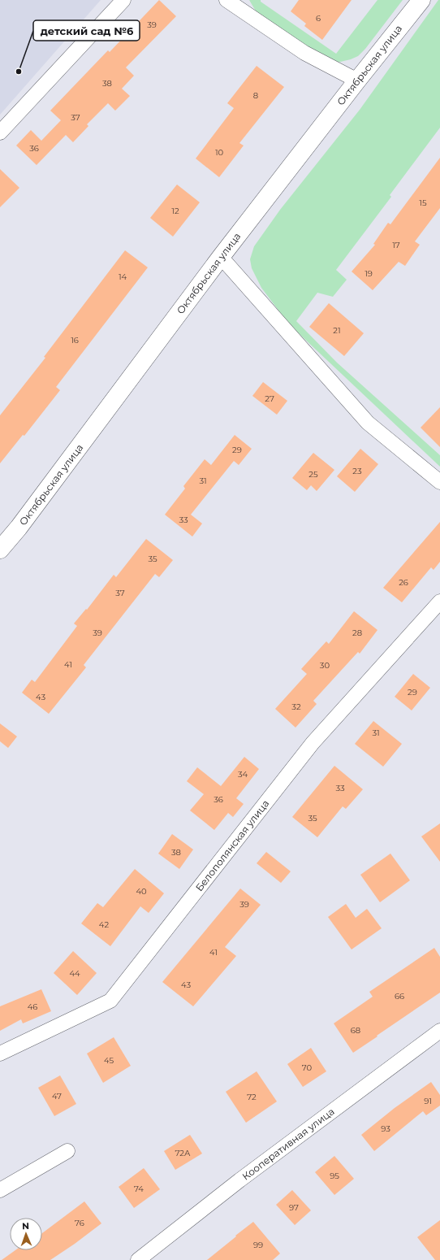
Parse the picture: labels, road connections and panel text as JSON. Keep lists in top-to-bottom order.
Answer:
{
  "streets": {
    "street": ["Октябрьская улица", "Белополянская улица", "Кооперативная улица"]
  },
  "places": ["детский сад №6"],
  "house_numbers": [
    "6",
    "39",
    "38",
    "8",
    "37",
    "36",
    "10",
    "15",
    "12",
    "17",
    "19",
    "14",
    "21",
    "16",
    "27",
    "29",
    "23",
    "25",
    "31",
    "33",
    "35",
    "26",
    "37",
    "39",
    "28",
    "41",
    "30",
    "29",
    "43",
    "32",
    "31",
    "34",
    "33",
    "36",
    "35",
    "38",
    "40",
    "39",
    "42",
    "41",
    "44",
    "43",
    "66",
    "46",
    "68",
    "45",
    "70",
    "47",
    "72",
    "91",
    "93",
    "72А",
    "95",
    "74",
    "97",
    "76",
    "99"
  ],
  "north": "top"
}
